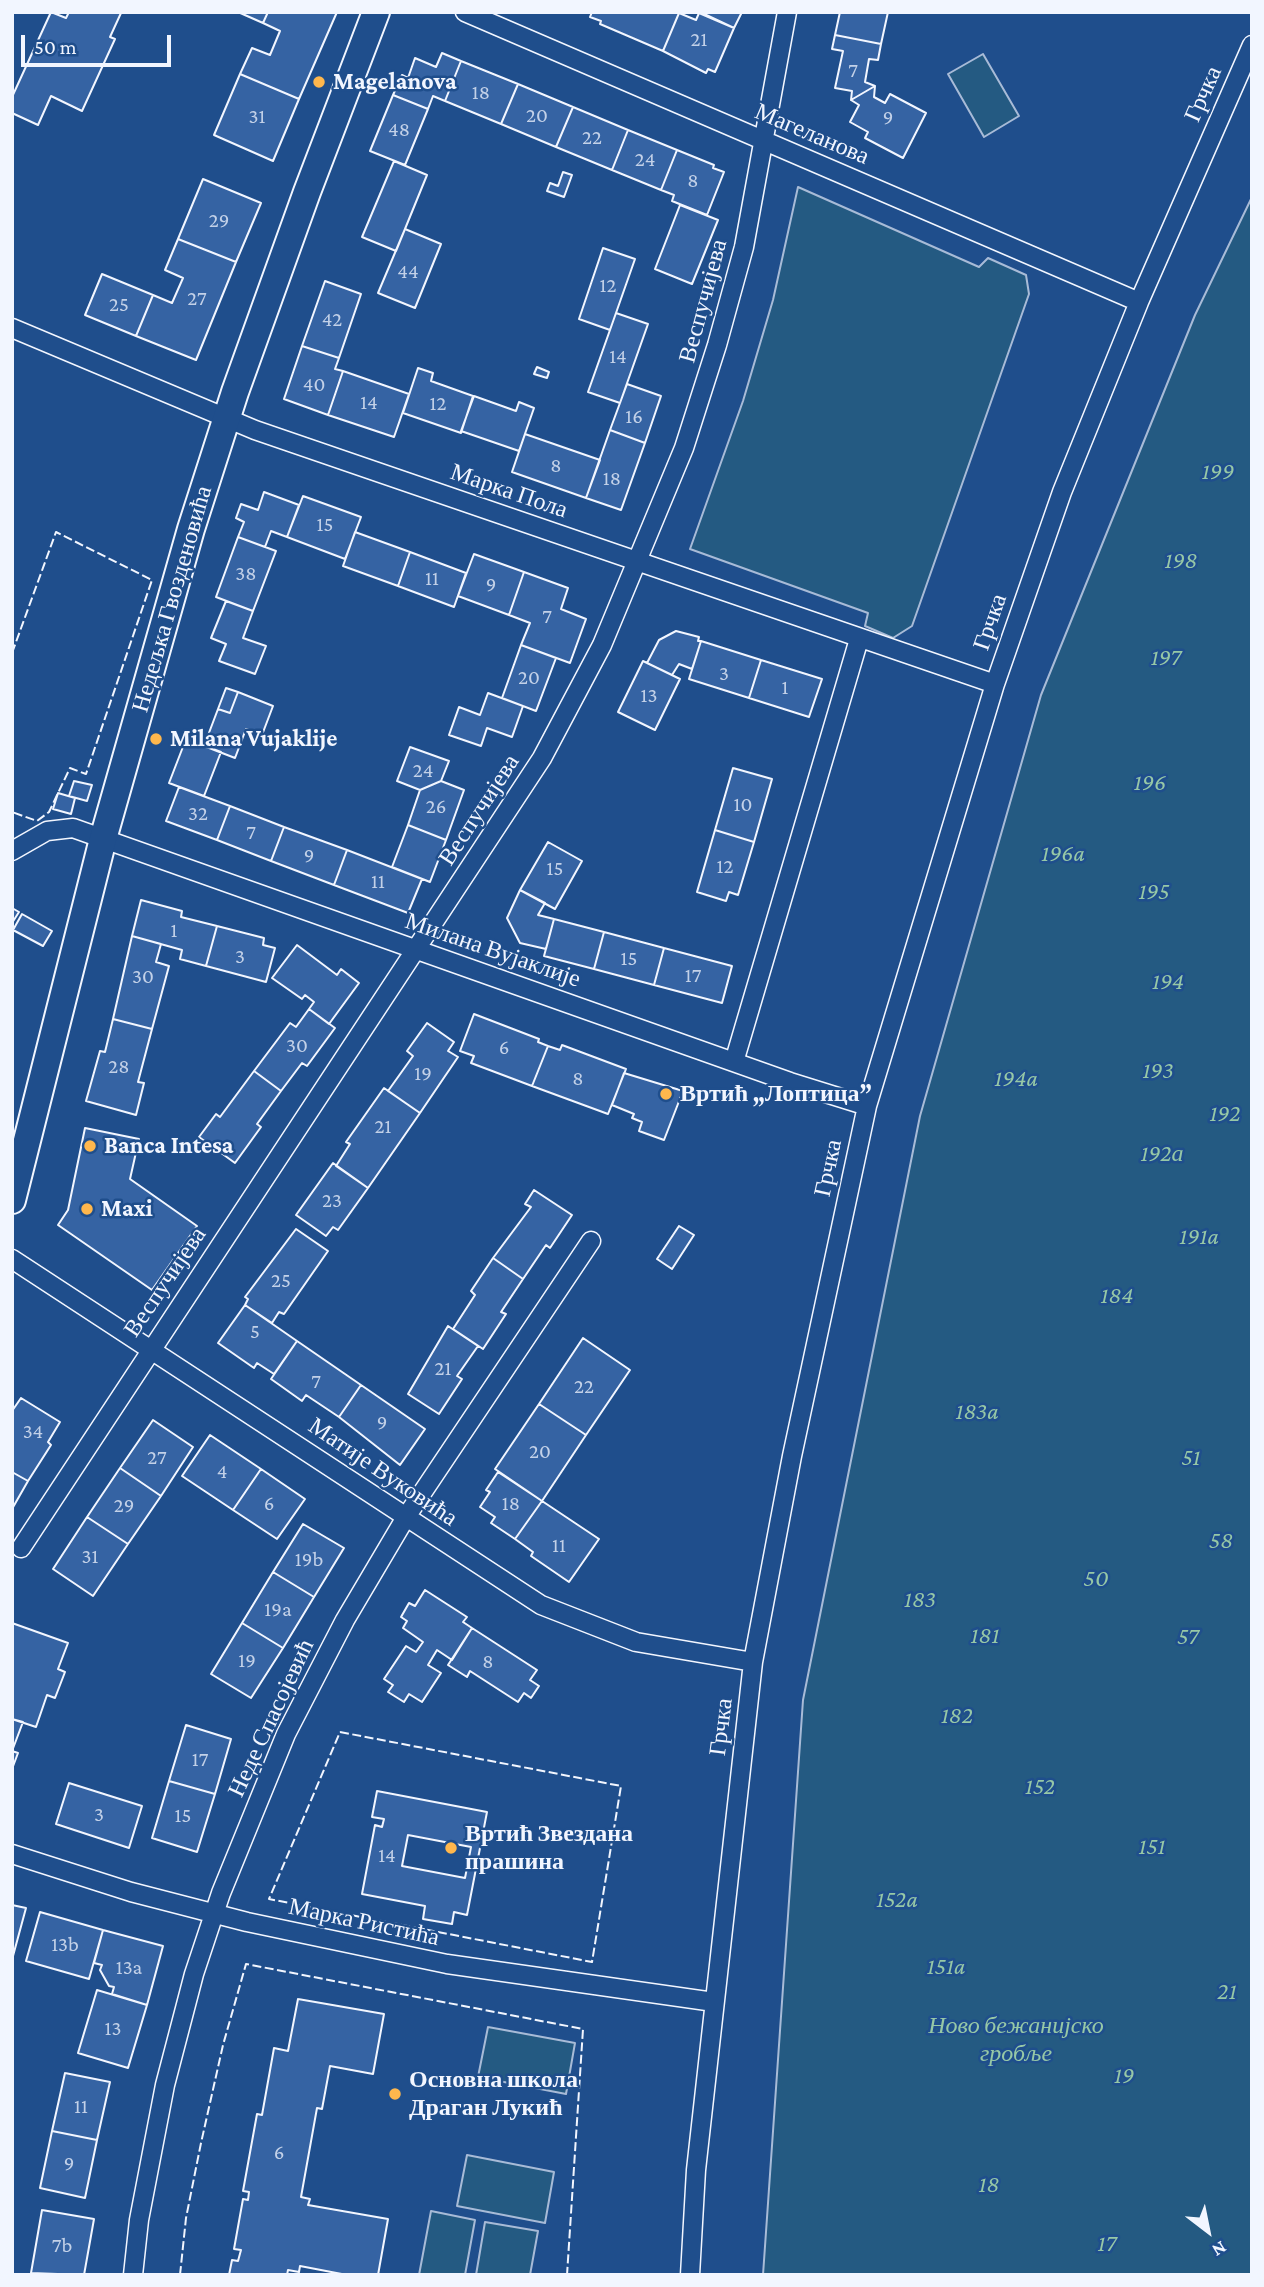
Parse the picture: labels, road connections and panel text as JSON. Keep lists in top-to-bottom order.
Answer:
{
  "streets": {
    "main road": ["Недељка Гвозденовића"],
    "street": [
      "Грчка",
      "Магеланова",
      "Веспучијева",
      "Марка Пола",
      "Милана Вујаклије",
      "Матије Вуковића",
      "Неде Спасојевић",
      "Марка Ристића"
    ]
  },
  "crossings": [
    ["Грчка", "Магеланова"],
    ["Грчка", "Марка Пола"],
    ["Грчка", "Милана Вујаклије"],
    ["Грчка", "Матије Вуковића"],
    ["Грчка", "Марка Ристића"],
    ["Магеланова", "Веспучијева"],
    ["Веспучијева", "Марка Пола"],
    ["Веспучијева", "Милана Вујаклије"],
    ["Веспучијева", "Матије Вуковића"],
    ["Марка Пола", "Недељка Гвозденовића"],
    ["Недељка Гвозденовића", "Милана Вујаклије"],
    ["Матије Вуковића", "Неде Спасојевић"],
    ["Неде Спасојевић", "Марка Ристића"]
  ],
  "parks": [
    "199",
    "198",
    "197",
    "196",
    "196a",
    "195",
    "194",
    "193",
    "194a",
    "192",
    "192а",
    "191a",
    "184",
    "183a",
    "51",
    "58",
    "50",
    "183",
    "181",
    "57",
    "182",
    "152",
    "151",
    "152a",
    "151a",
    "21",
    "Ново бежанијско гробље",
    "19",
    "18",
    "17"
  ],
  "places": [
    "Magelanova",
    "Milana Vujaklije",
    "Вртић „Лоптица”",
    "Banca Intesa",
    "Maxi",
    "Вртић Звездана прашина",
    "Основна школа Драган Лукић"
  ],
  "house_numbers": [
    "21",
    "7",
    "18",
    "20",
    "31",
    "9",
    "48",
    "22",
    "24",
    "8",
    "29",
    "44",
    "12",
    "27",
    "25",
    "42",
    "14",
    "40",
    "14",
    "12",
    "16",
    "8",
    "18",
    "15",
    "38",
    "11",
    "9",
    "7",
    "3",
    "20",
    "1",
    "13",
    "24",
    "10",
    "26",
    "32",
    "7",
    "9",
    "12",
    "15",
    "11",
    "1",
    "3",
    "15",
    "17",
    "30",
    "30",
    "6",
    "28",
    "19",
    "8",
    "21",
    "23",
    "25",
    "5",
    "21",
    "7",
    "22",
    "9",
    "34",
    "20",
    "27",
    "4",
    "6",
    "18",
    "29",
    "11",
    "31",
    "19b",
    "19a",
    "19",
    "8",
    "17",
    "3",
    "15",
    "14",
    "13b",
    "13a",
    "13",
    "11",
    "6",
    "9",
    "7b"
  ],
  "scale_bar": "50 m",
  "north": "bottom right"
}
